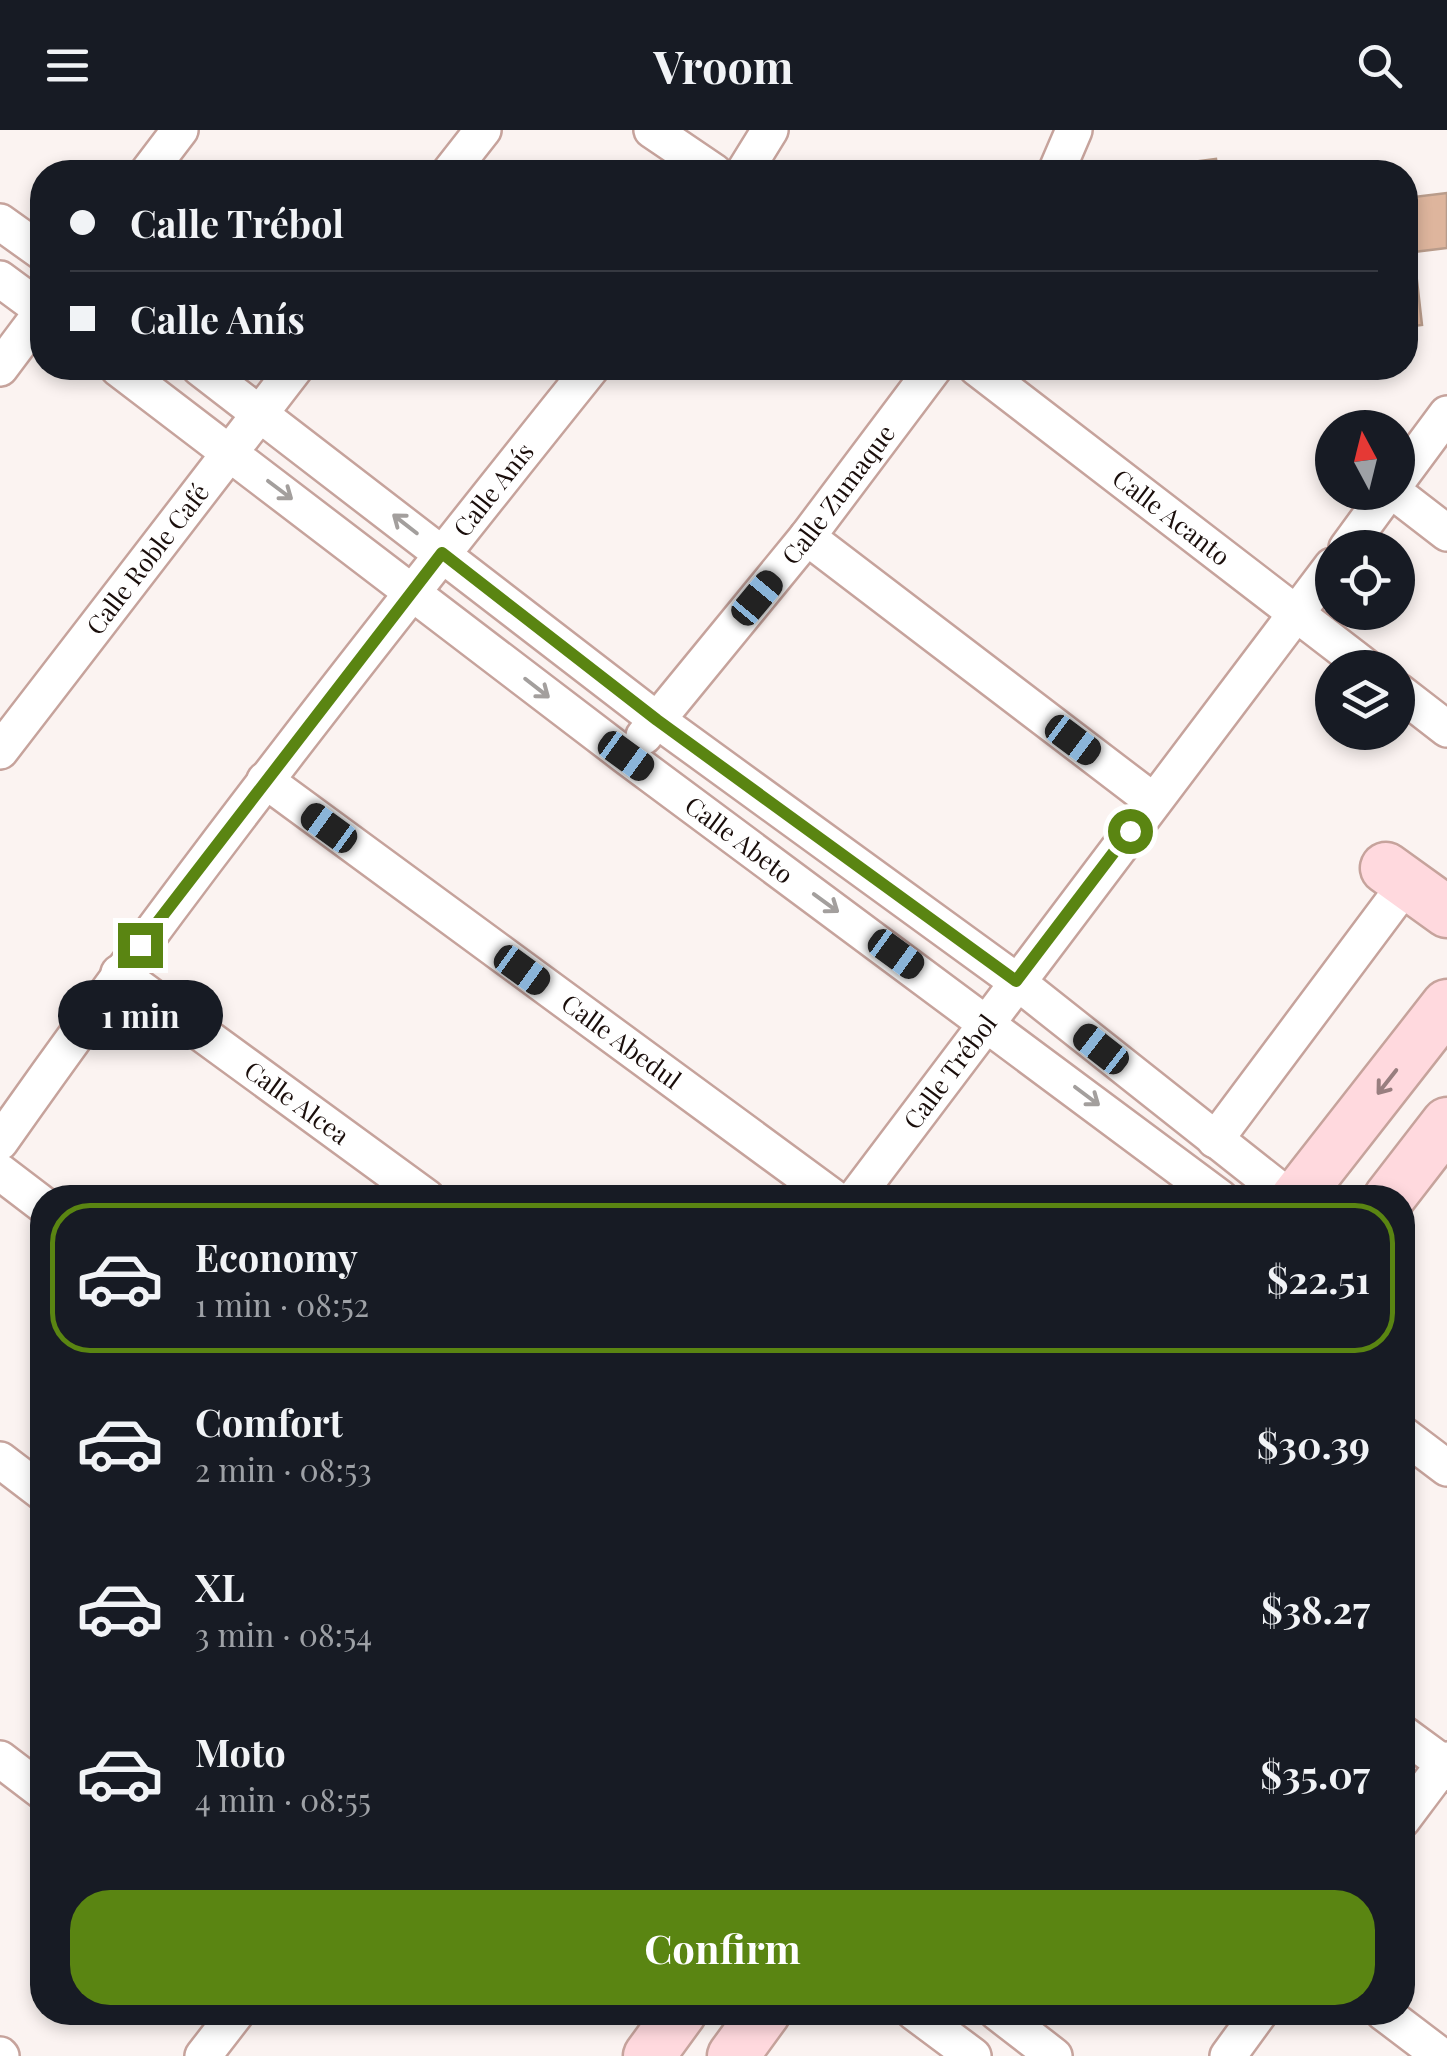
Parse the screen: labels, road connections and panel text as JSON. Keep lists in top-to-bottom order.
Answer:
{
  "streets": {
    "street": [
      "Calle Anís",
      "Calle Zumaque",
      "Calle Acanto",
      "Calle Roble Café",
      "Calle Abeto",
      "Calle Abedul",
      "Calle Trébol",
      "Calle Alcea"
    ]
  },
  "crossings": [
    ["Calle Anís", "Calle Abeto"],
    ["Calle Anís", "Calle Abedul"],
    ["Calle Anís", "Calle Alcea"],
    ["Calle Zumaque", "Calle Abeto"],
    ["Calle Acanto", "Calle Trébol"],
    ["Calle Roble Café", "Calle Abeto"],
    ["Calle Abeto", "Calle Trébol"]
  ],
  "north": "top",
  "page": {
    "header": "Vroom",
    "banner": ["Calle Trébol", "Calle Anís"],
    "bubble": "1 min",
    "list": [
      {
        "name": "Economy",
        "note": "1 min · 08:52",
        "value": "$22.51"
      },
      {
        "name": "Comfort",
        "note": "2 min · 08:53",
        "value": "$30.39"
      },
      {
        "name": "XL",
        "note": "3 min · 08:54",
        "value": "$38.27"
      },
      {
        "name": "Moto",
        "note": "4 min · 08:55",
        "value": "$35.07"
      }
    ],
    "buttons": "Confirm"
  }
}
